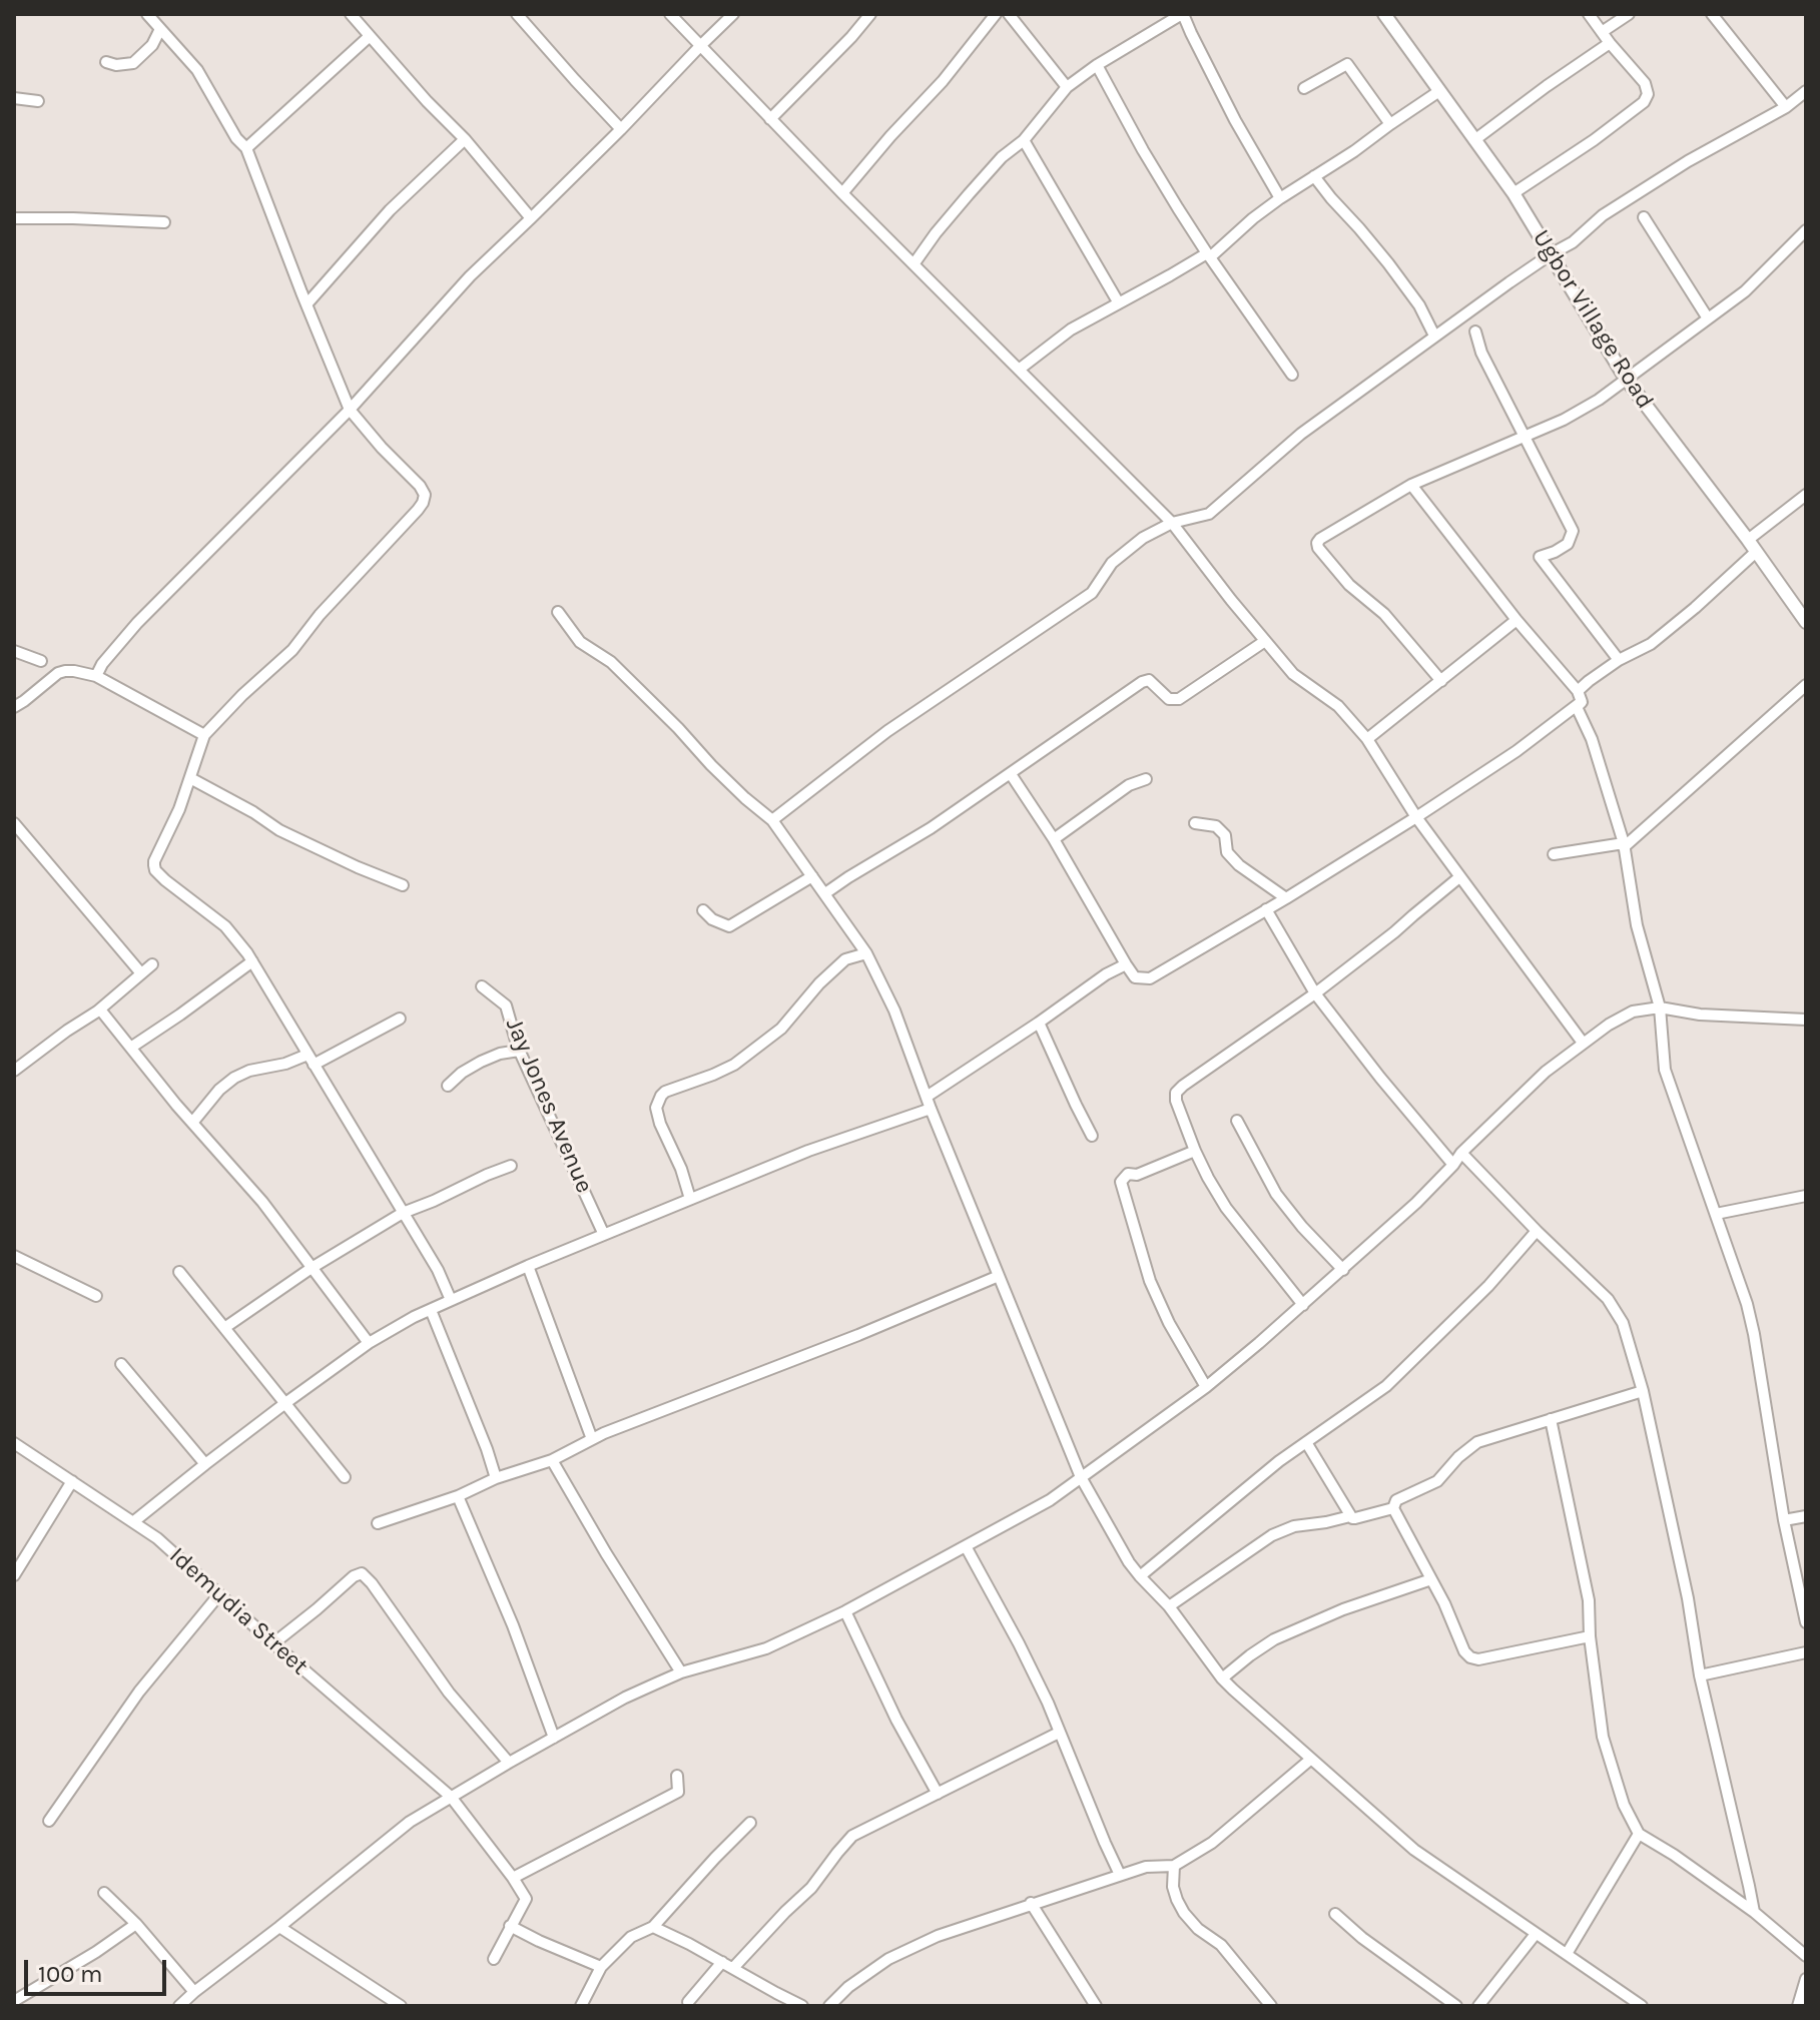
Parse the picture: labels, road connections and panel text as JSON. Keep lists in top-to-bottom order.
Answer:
{
  "streets": {
    "street": ["Ugbor Village Road", "Jay Jones Avenue", "Idemudia Street"]
  },
  "scale_bar": "100 m"
}
